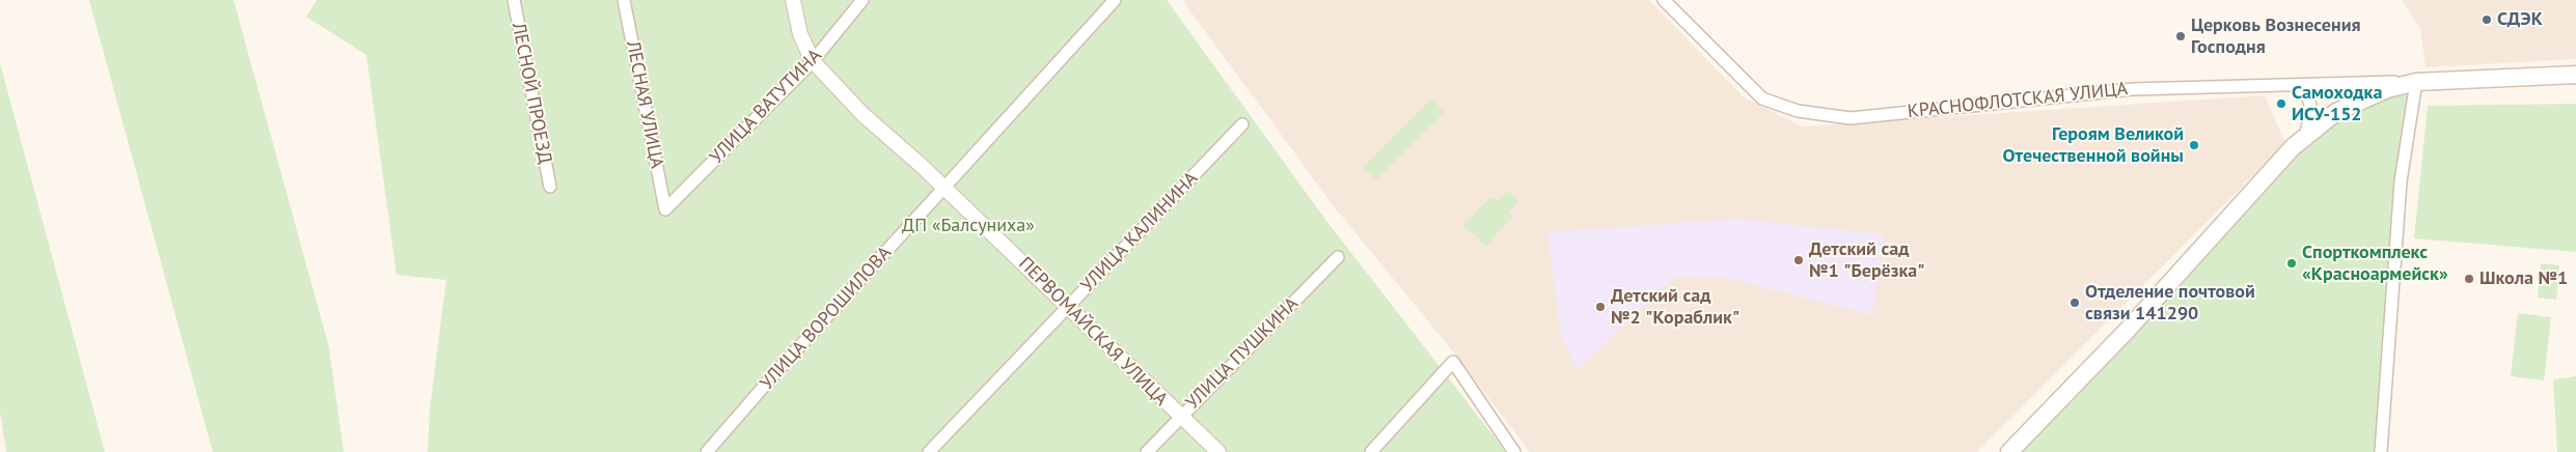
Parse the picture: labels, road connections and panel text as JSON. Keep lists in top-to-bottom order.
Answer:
{
  "streets": {
    "street": [
      "ЛЕСНОЙ ПРОЕЗД",
      "КРАСНОФЛОТСКАЯ УЛИЦА",
      "ЛЕСНАЯ УЛИЦА",
      "УЛИЦА ВАТУТИНА",
      "УЛИЦА КАЛИНИНА",
      "УЛИЦА ВОРОШИЛОВА",
      "ПЕРВОМАЙСКАЯ УЛИЦА",
      "УЛИЦА ПУШКИНА"
    ]
  },
  "crossings": [
    ["ЛЕСНАЯ УЛИЦА", "УЛИЦА ВАТУТИНА"],
    ["УЛИЦА ВАТУТИНА", "ПЕРВОМАЙСКАЯ УЛИЦА"],
    ["УЛИЦА КАЛИНИНА", "ПЕРВОМАЙСКАЯ УЛИЦА"],
    ["УЛИЦА ВОРОШИЛОВА", "ПЕРВОМАЙСКАЯ УЛИЦА"],
    ["ПЕРВОМАЙСКАЯ УЛИЦА", "УЛИЦА ПУШКИНА"]
  ],
  "parks": ["ДП «Балсуниха»"],
  "places": [
    "СДЭК",
    "Церковь Вознесения Господня",
    "Самоходка ИСУ-152",
    "Героям Великой Отечественной войны",
    "Детский сад №1 \"Берёзка\"",
    "Спорткомплекс «Красноармейск»",
    "Школа №1",
    "Отделение почтовой связи 141290",
    "Детский сад №2 \"Кораблик\""
  ]
}
